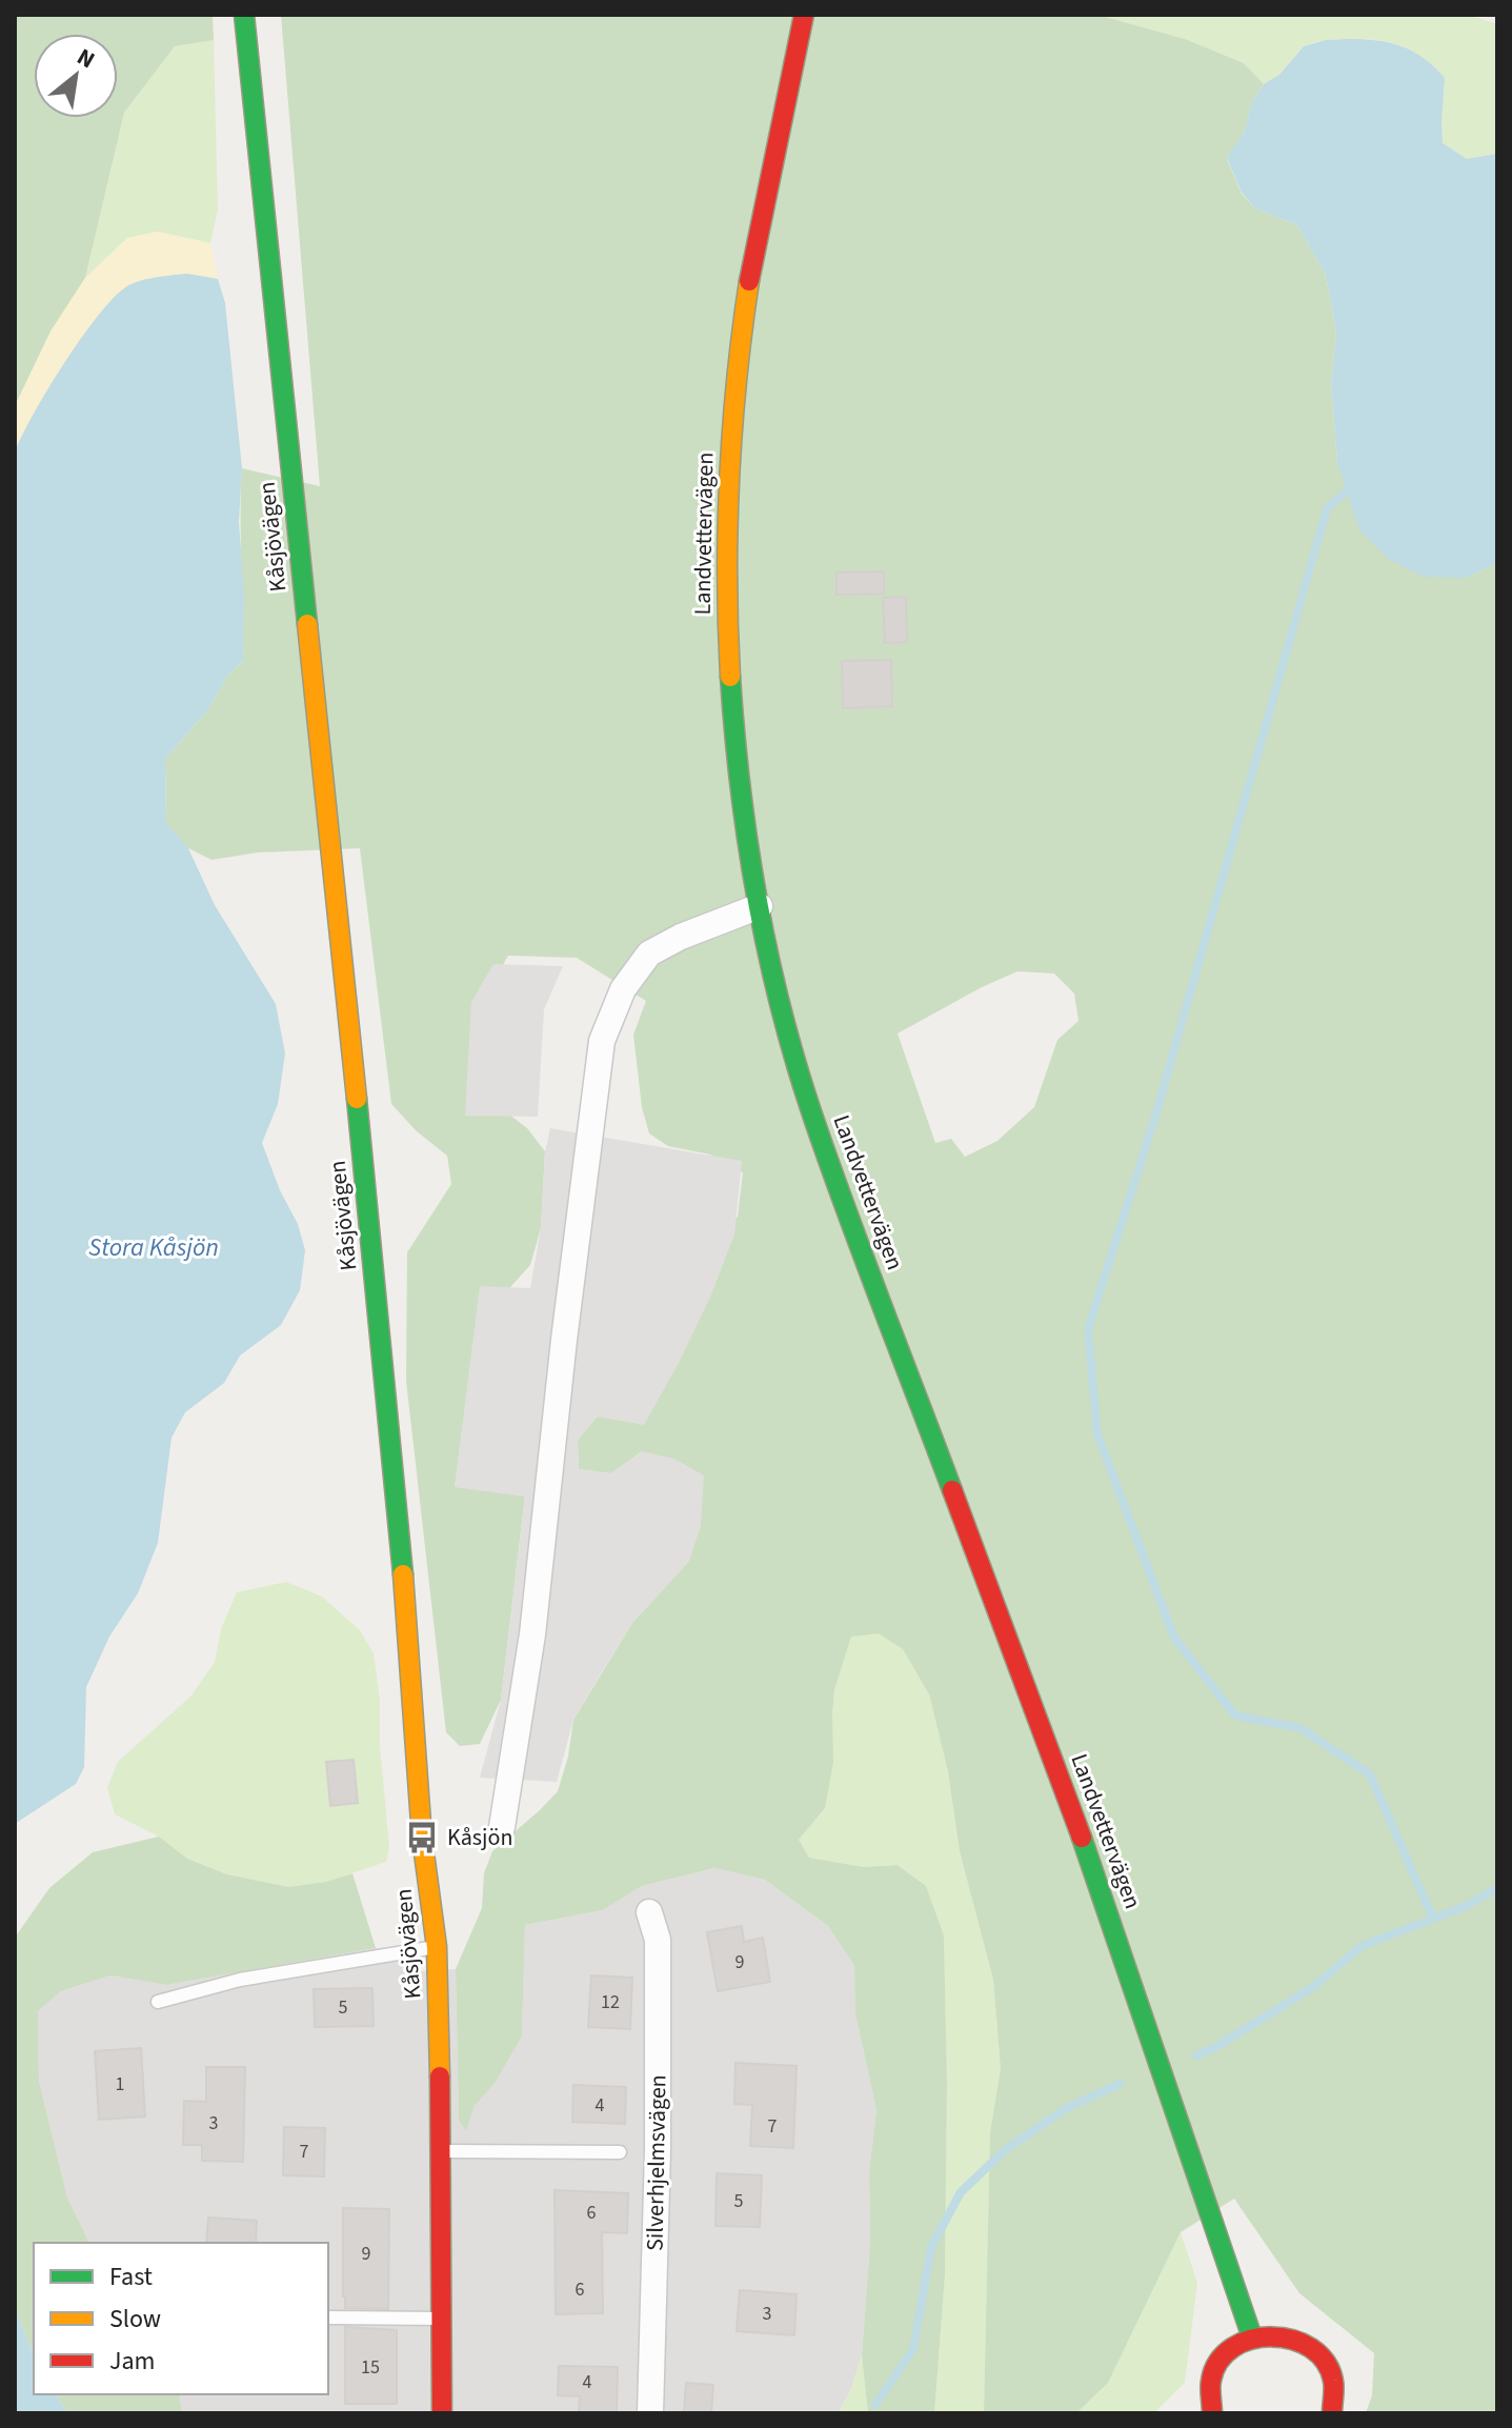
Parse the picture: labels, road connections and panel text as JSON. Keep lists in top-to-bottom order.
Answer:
{
  "streets": {
    "street": ["Landvettervägen", "Kåsjövägen", "Silverhjelmsvägen"]
  },
  "water": ["Stora Kåsjön"],
  "places": {
    "bus stop": ["Kåsjön"]
  },
  "house_numbers": [
    "9",
    "12",
    "5",
    "1",
    "4",
    "3",
    "7",
    "7",
    "5",
    "6",
    "9",
    "6",
    "3",
    "15",
    "4"
  ],
  "legend": ["Fast", "Slow", "Jam"],
  "north": "top right"
}
